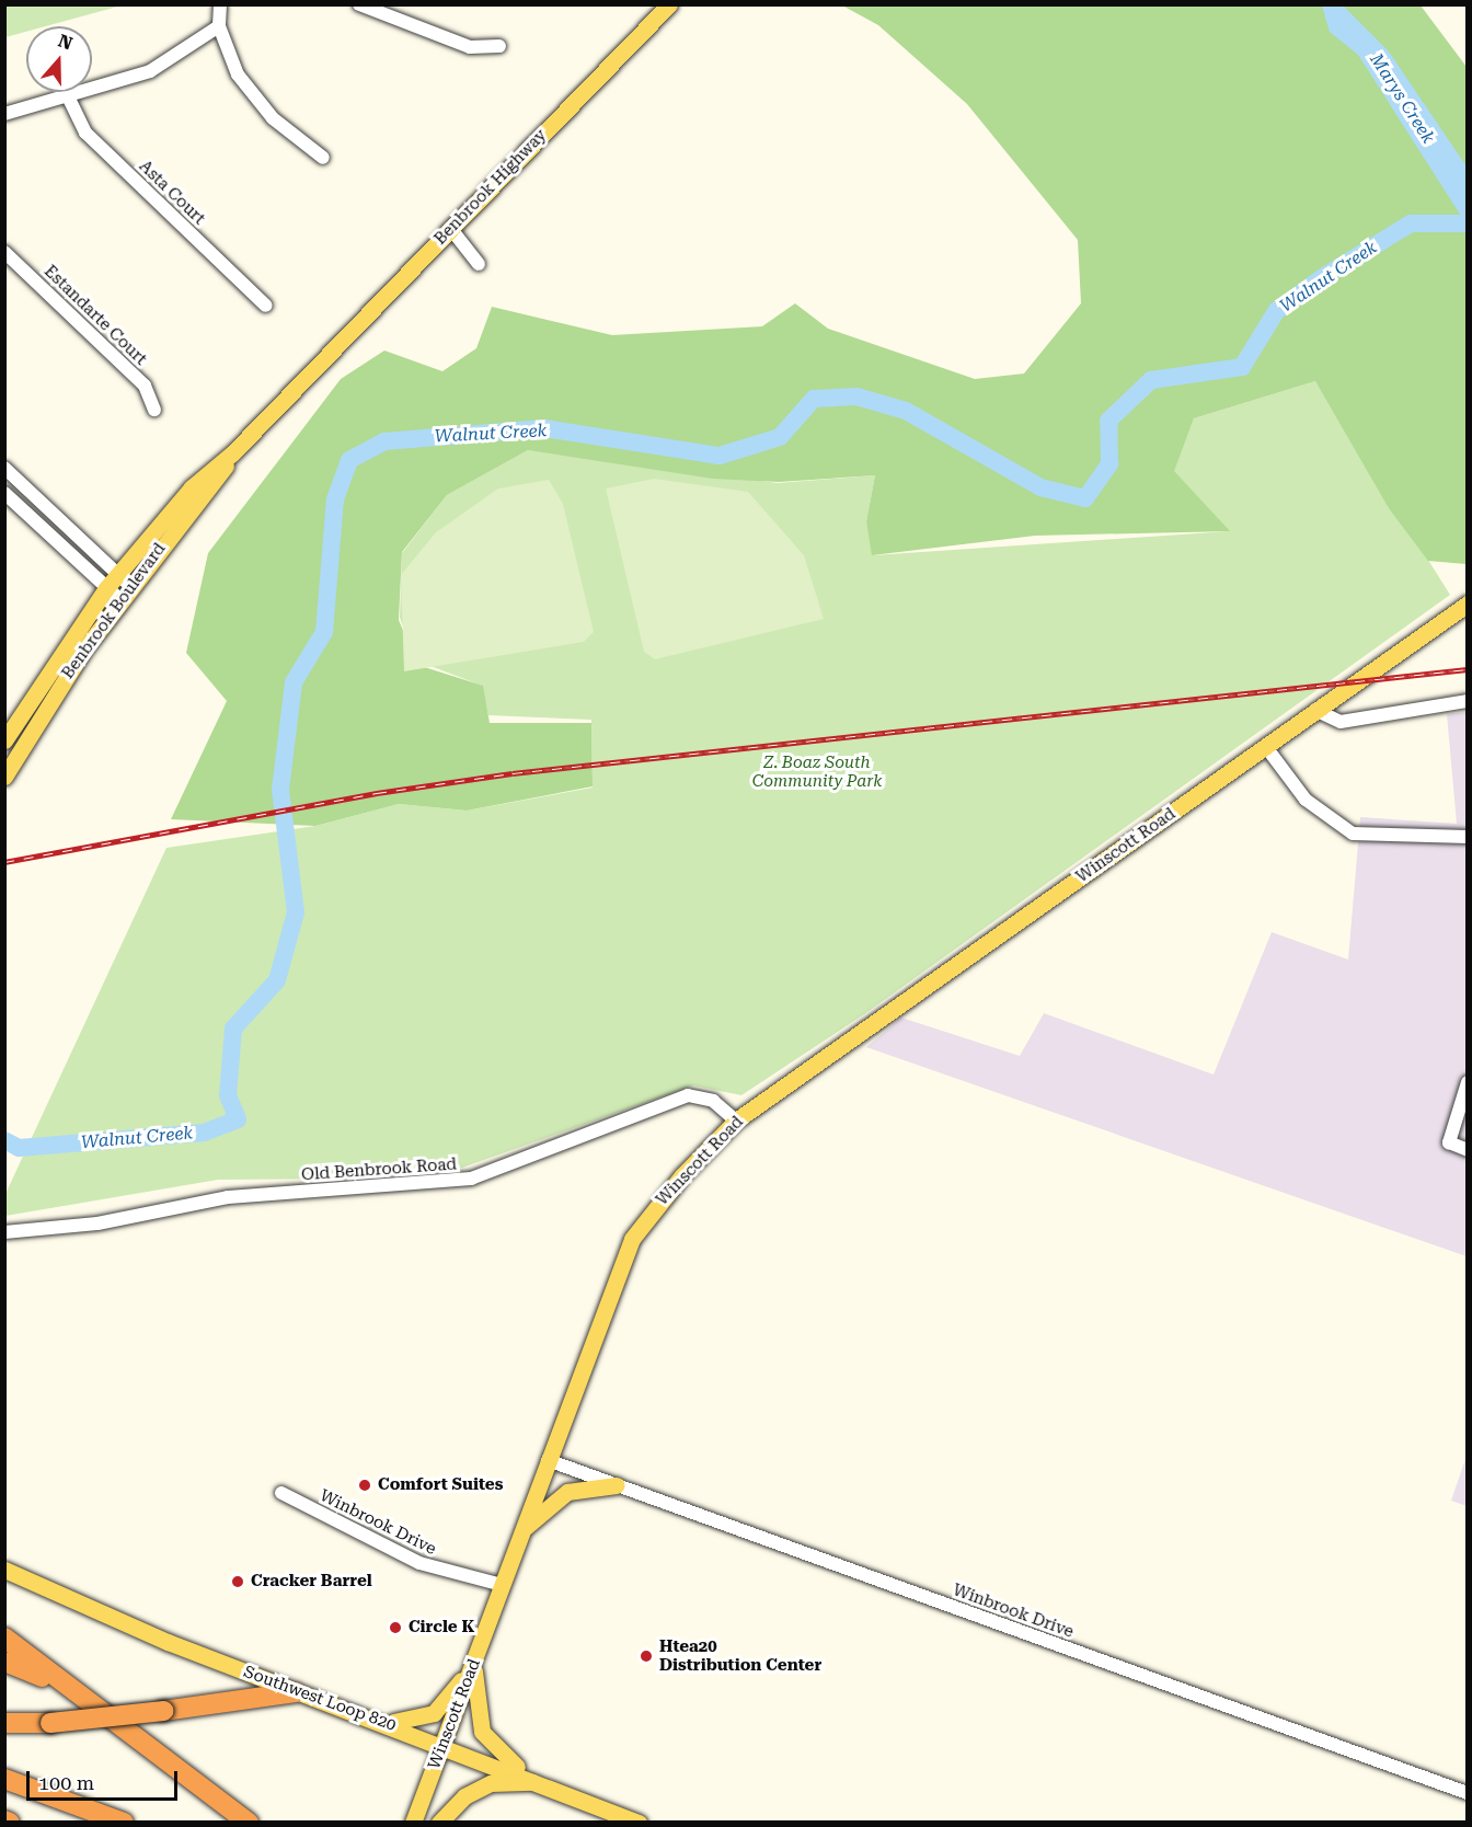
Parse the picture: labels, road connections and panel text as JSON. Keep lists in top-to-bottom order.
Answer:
{
  "streets": {
    "main road": [
      "Benbrook Highway",
      "Benbrook Boulevard",
      "Winscott Road",
      "Southwest Loop 820"
    ],
    "street": [
      "Asta Court",
      "Estandarte Court",
      "Old Benbrook Road",
      "Winbrook Drive"
    ]
  },
  "crossings": [
    ["Benbrook Highway", "Benbrook Boulevard"],
    ["Winscott Road", "Old Benbrook Road"],
    ["Winscott Road", "Winbrook Drive"],
    ["Winscott Road", "Southwest Loop 820"]
  ],
  "water": ["Marys Creek", "Walnut Creek"],
  "parks": ["Z. Boaz South Community Park"],
  "places": [
    "Comfort Suites",
    "Cracker Barrel",
    "Circle K",
    "Htea20 Distribution Center"
  ],
  "scale_bar": "100 m",
  "north": "top"
}
